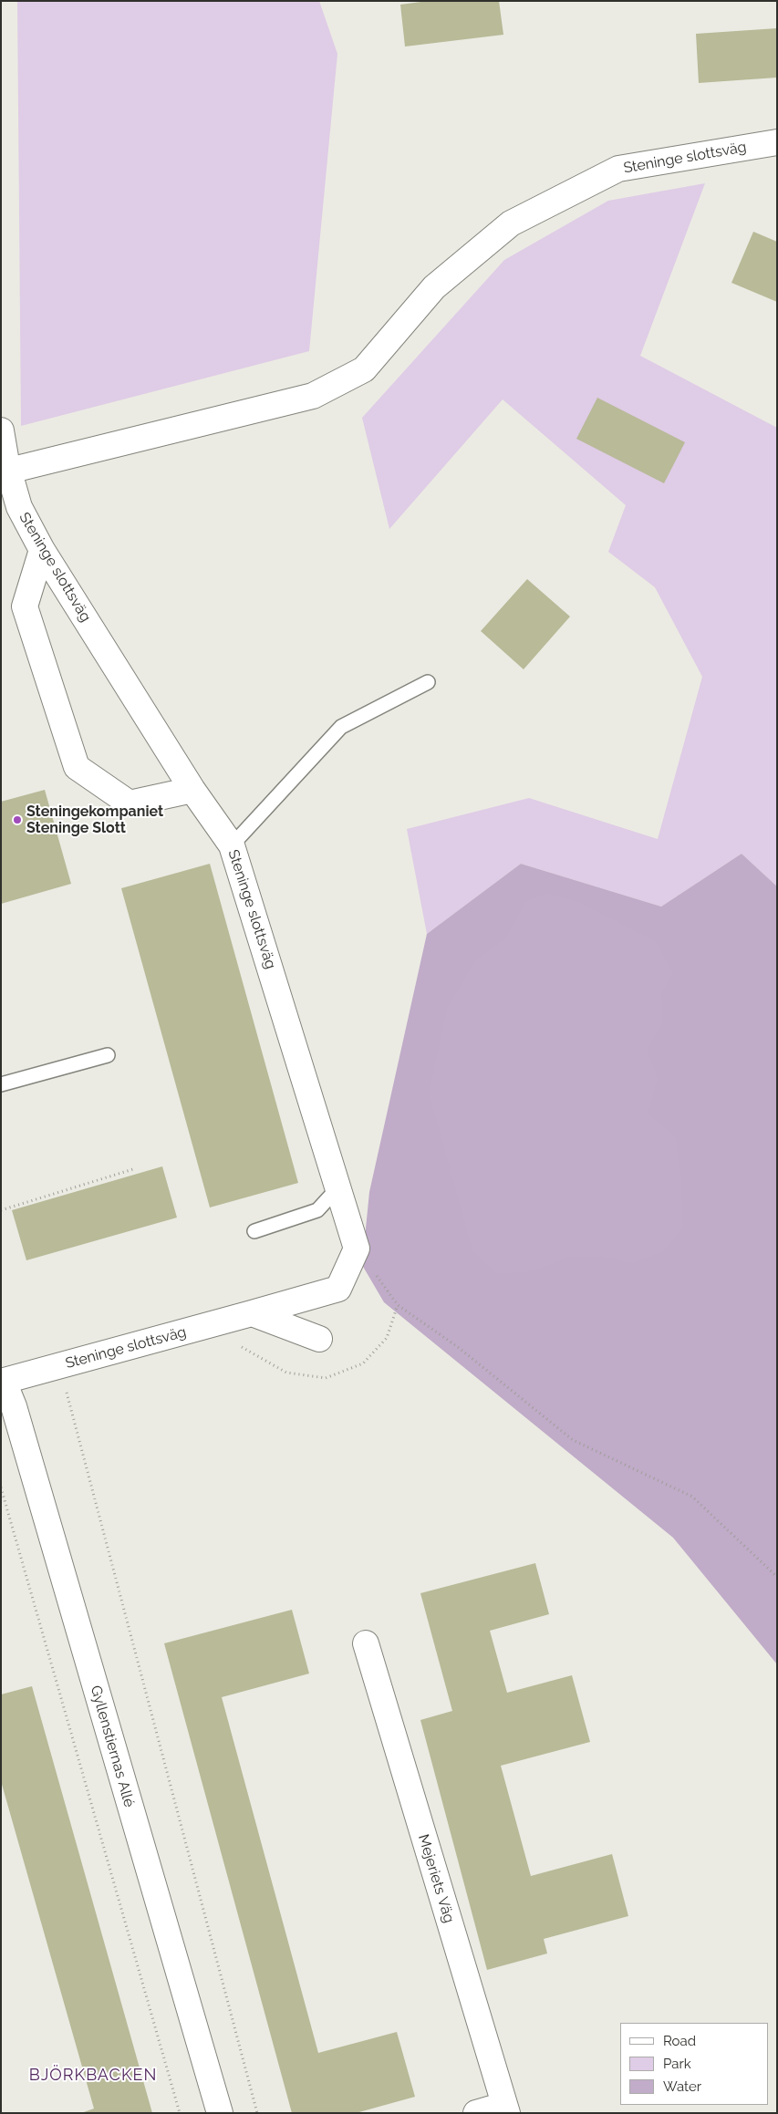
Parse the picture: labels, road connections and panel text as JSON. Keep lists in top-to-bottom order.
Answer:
{
  "streets": {
    "street": ["Steninge slottsväg", "Gyllenstiernas Allé", "Mejeriets Väg"]
  },
  "crossings": [
    ["Steninge slottsväg", "Gyllenstiernas Allé"]
  ],
  "districts": ["BJÖRKBACKEN"],
  "places": ["Steningekompaniet Steninge Slott"],
  "legend": ["Road", "Park", "Water"]
}
